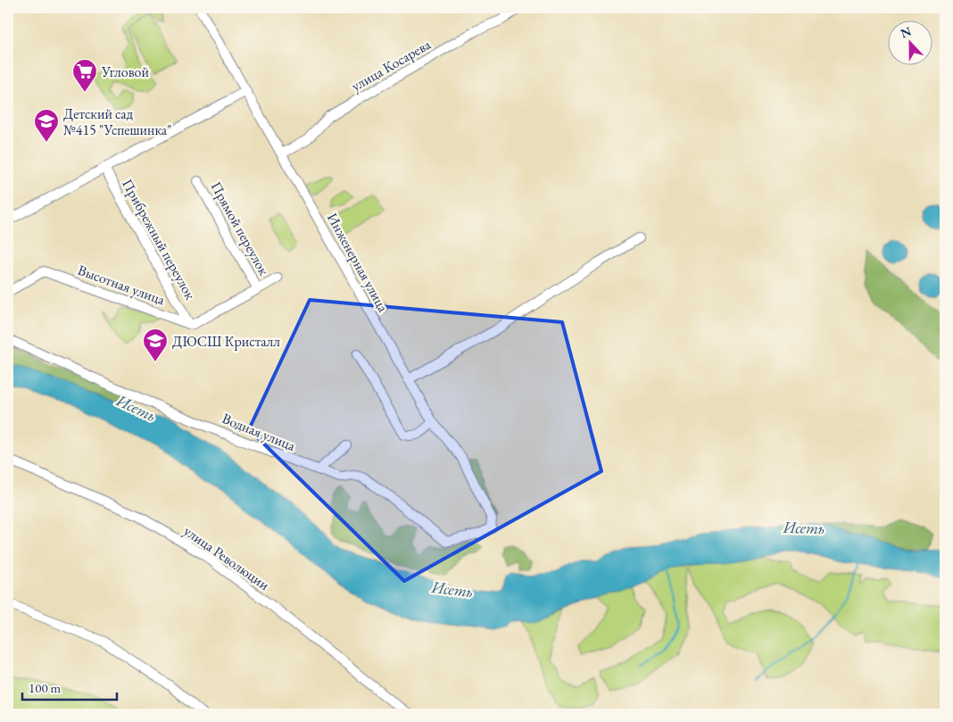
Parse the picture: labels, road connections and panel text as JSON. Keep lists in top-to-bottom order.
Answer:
{
  "streets": {
    "street": [
      "улица Косарева",
      "Прямой переулок",
      "Прибрежный переулок",
      "Инженерная улица",
      "Высотная улица",
      "Водная улица",
      "улица Революции"
    ]
  },
  "crossings": [
    ["улица Косарева", "Инженерная улица"],
    ["Прибрежный переулок", "Высотная улица"],
    ["Инженерная улица", "Водная улица"]
  ],
  "water": ["Исеть"],
  "places": {
    "supermarket": ["Угловой"],
    "school or university": ["Детский сад №415 \"Успешинка\"", "ДЮСШ Кристалл"]
  },
  "scale_bar": "100 m",
  "north": "top"
}
